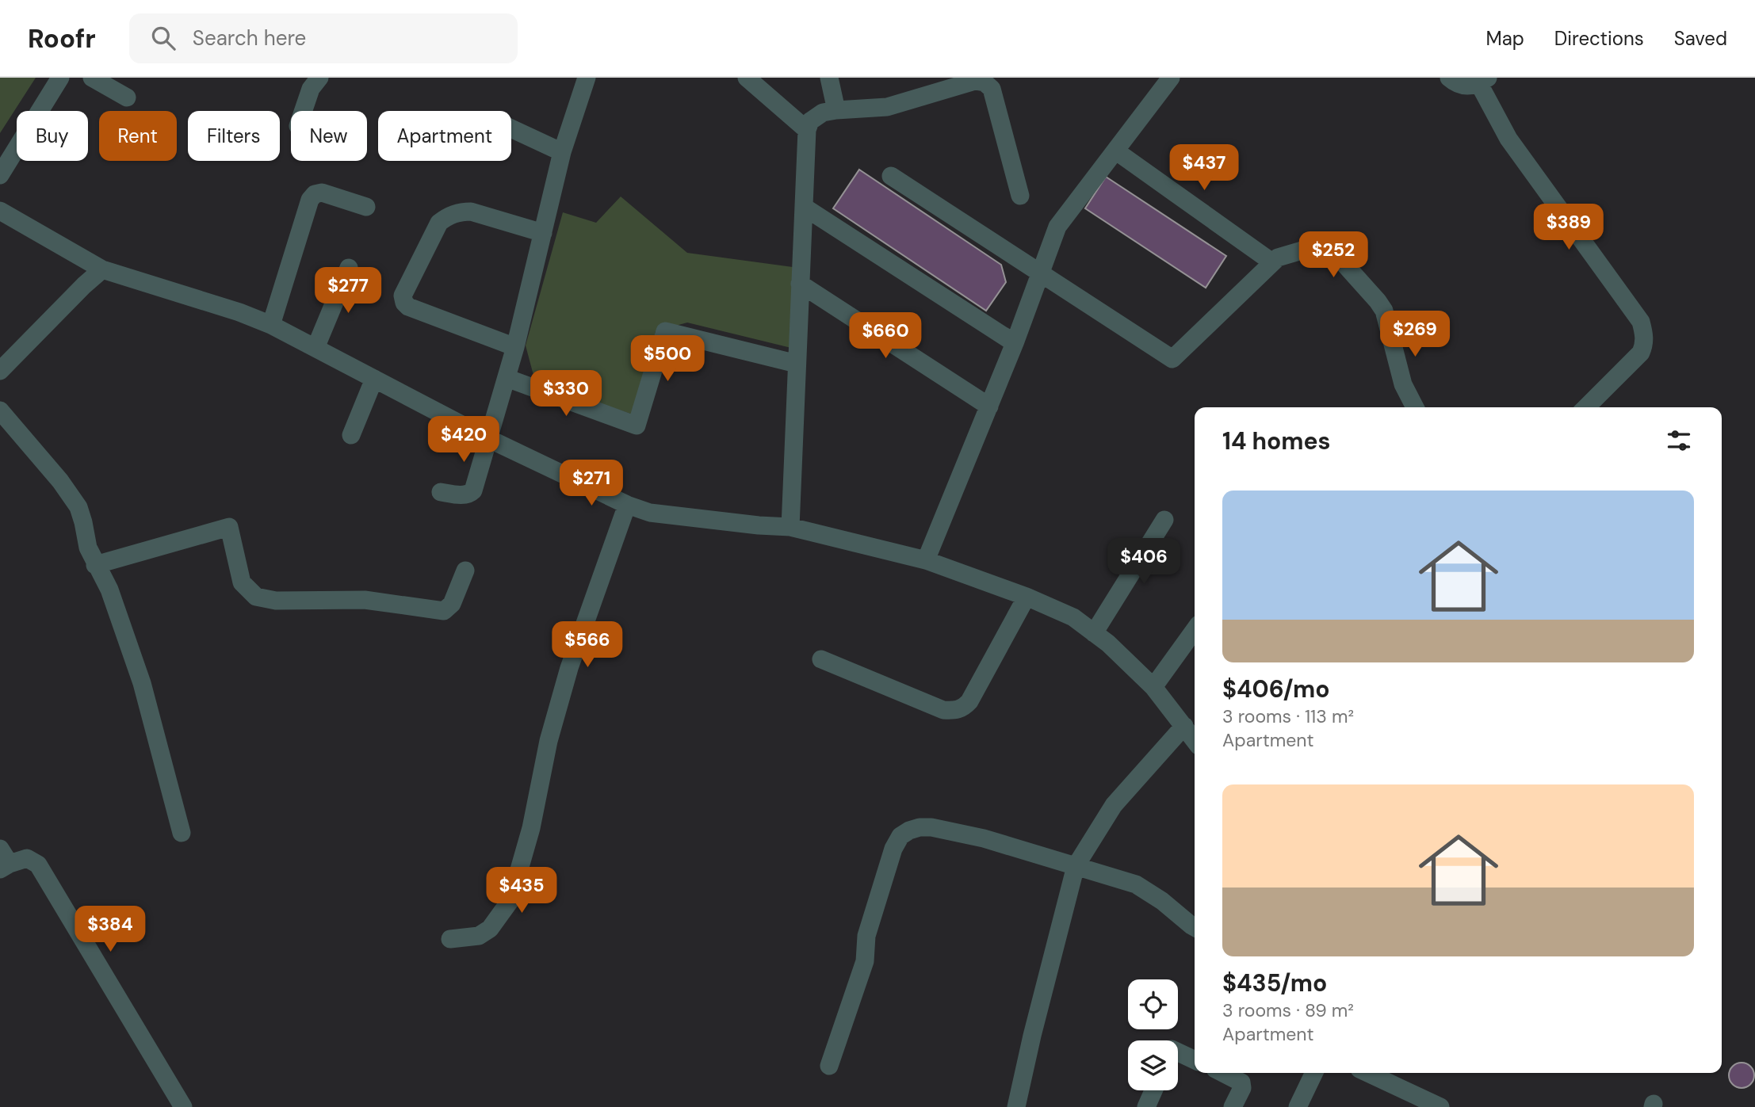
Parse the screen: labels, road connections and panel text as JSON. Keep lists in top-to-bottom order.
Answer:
{
  "page": {
    "header": "Roofr",
    "search": "Search here",
    "nav": ["Map", "Directions", "Saved"],
    "chip": [
      "Buy",
      "Rent",
      "Filters",
      "New",
      "Apartment"
    ],
    "price": [
      "$437",
      "$389",
      "$252",
      "$277",
      "$269",
      "$660",
      "$500",
      "$330",
      "$420",
      "$271",
      "$406",
      "$566",
      "$435",
      "$384"
    ],
    "heading": "14 homes",
    "list": [
      {
        "name": "$406/mo",
        "note": "3 rooms · 113 m² · Apartment"
      },
      {
        "name": "$435/mo",
        "note": "3 rooms · 89 m² · Apartment"
      }
    ]
  }
}
